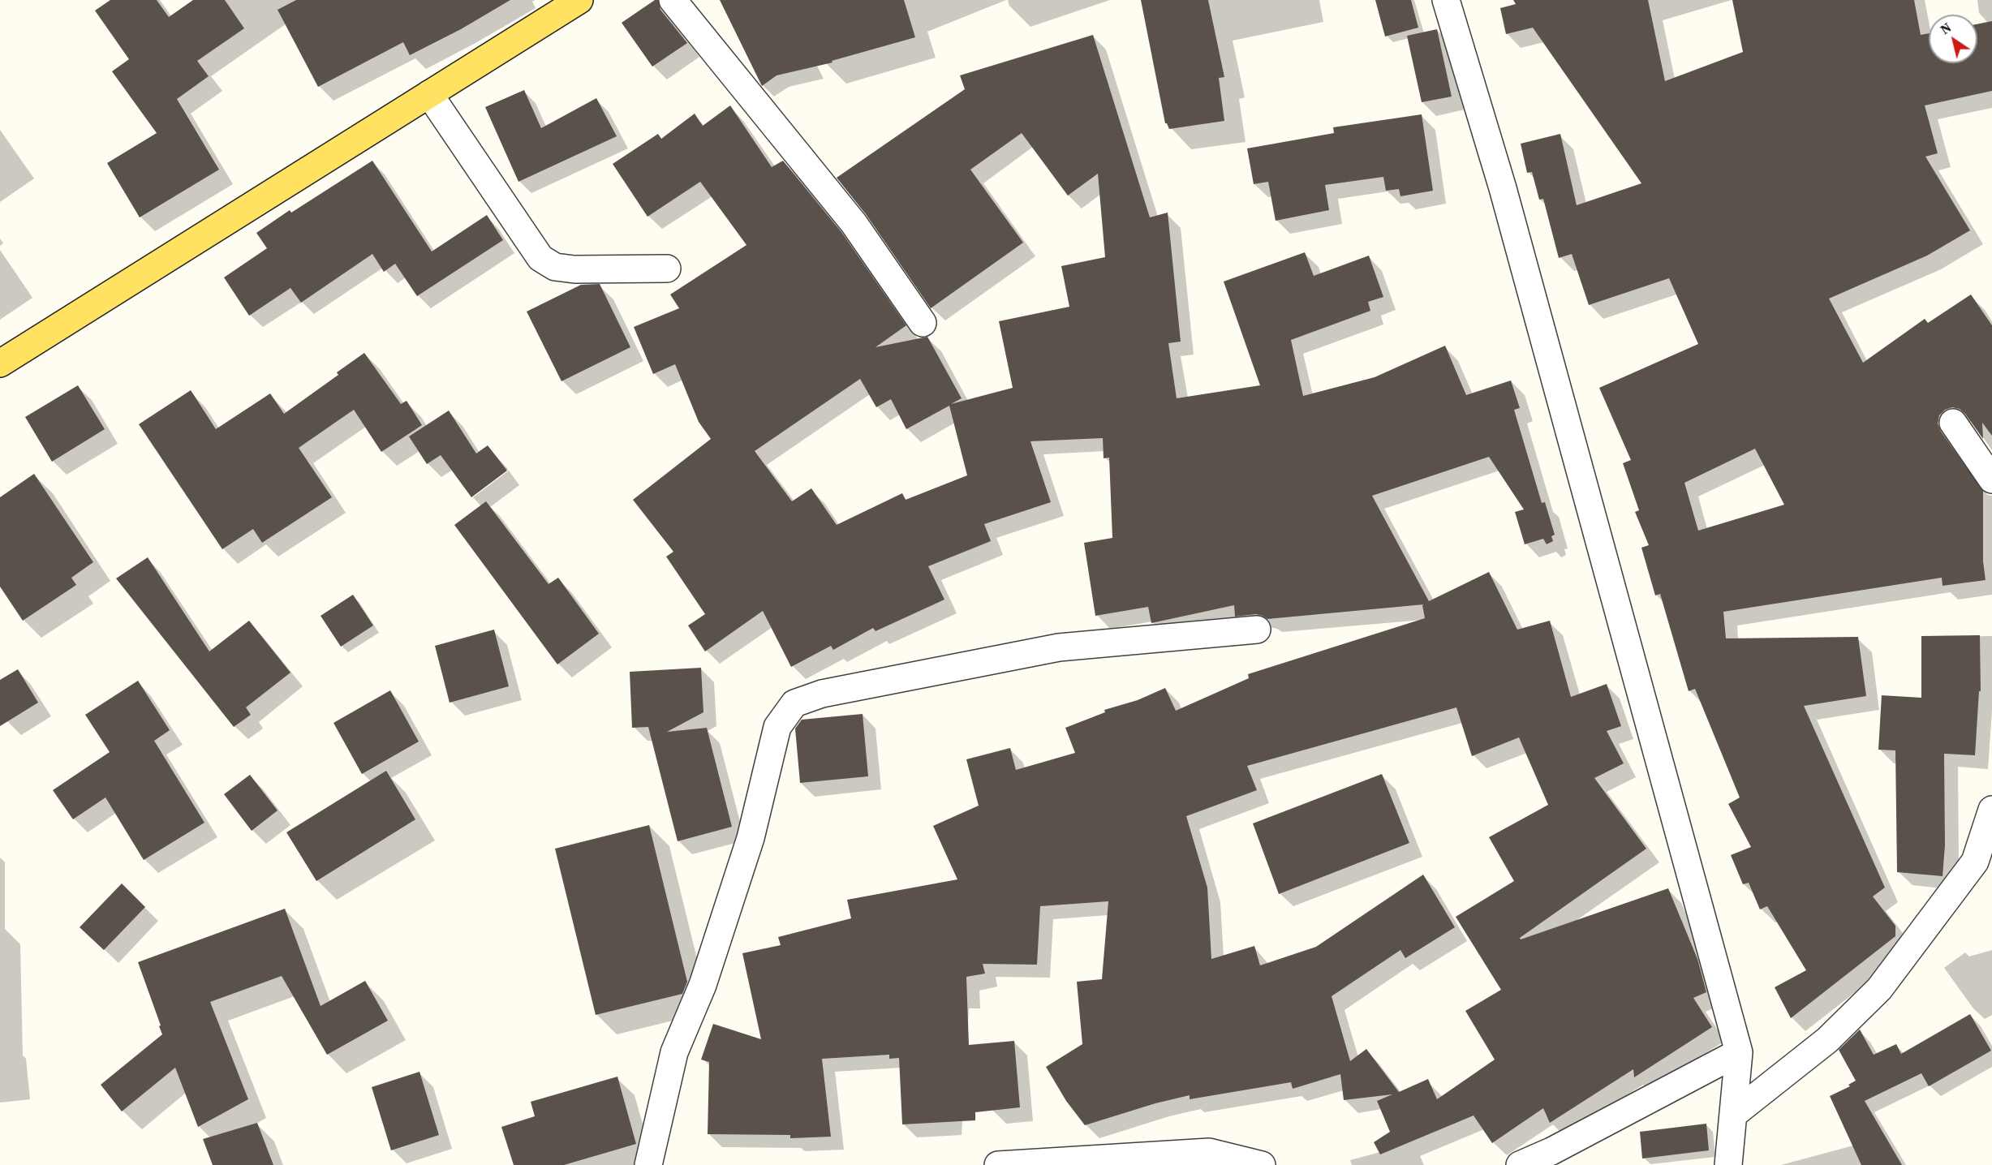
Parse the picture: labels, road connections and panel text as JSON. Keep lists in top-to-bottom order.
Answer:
{
  "north": "top left"
}
